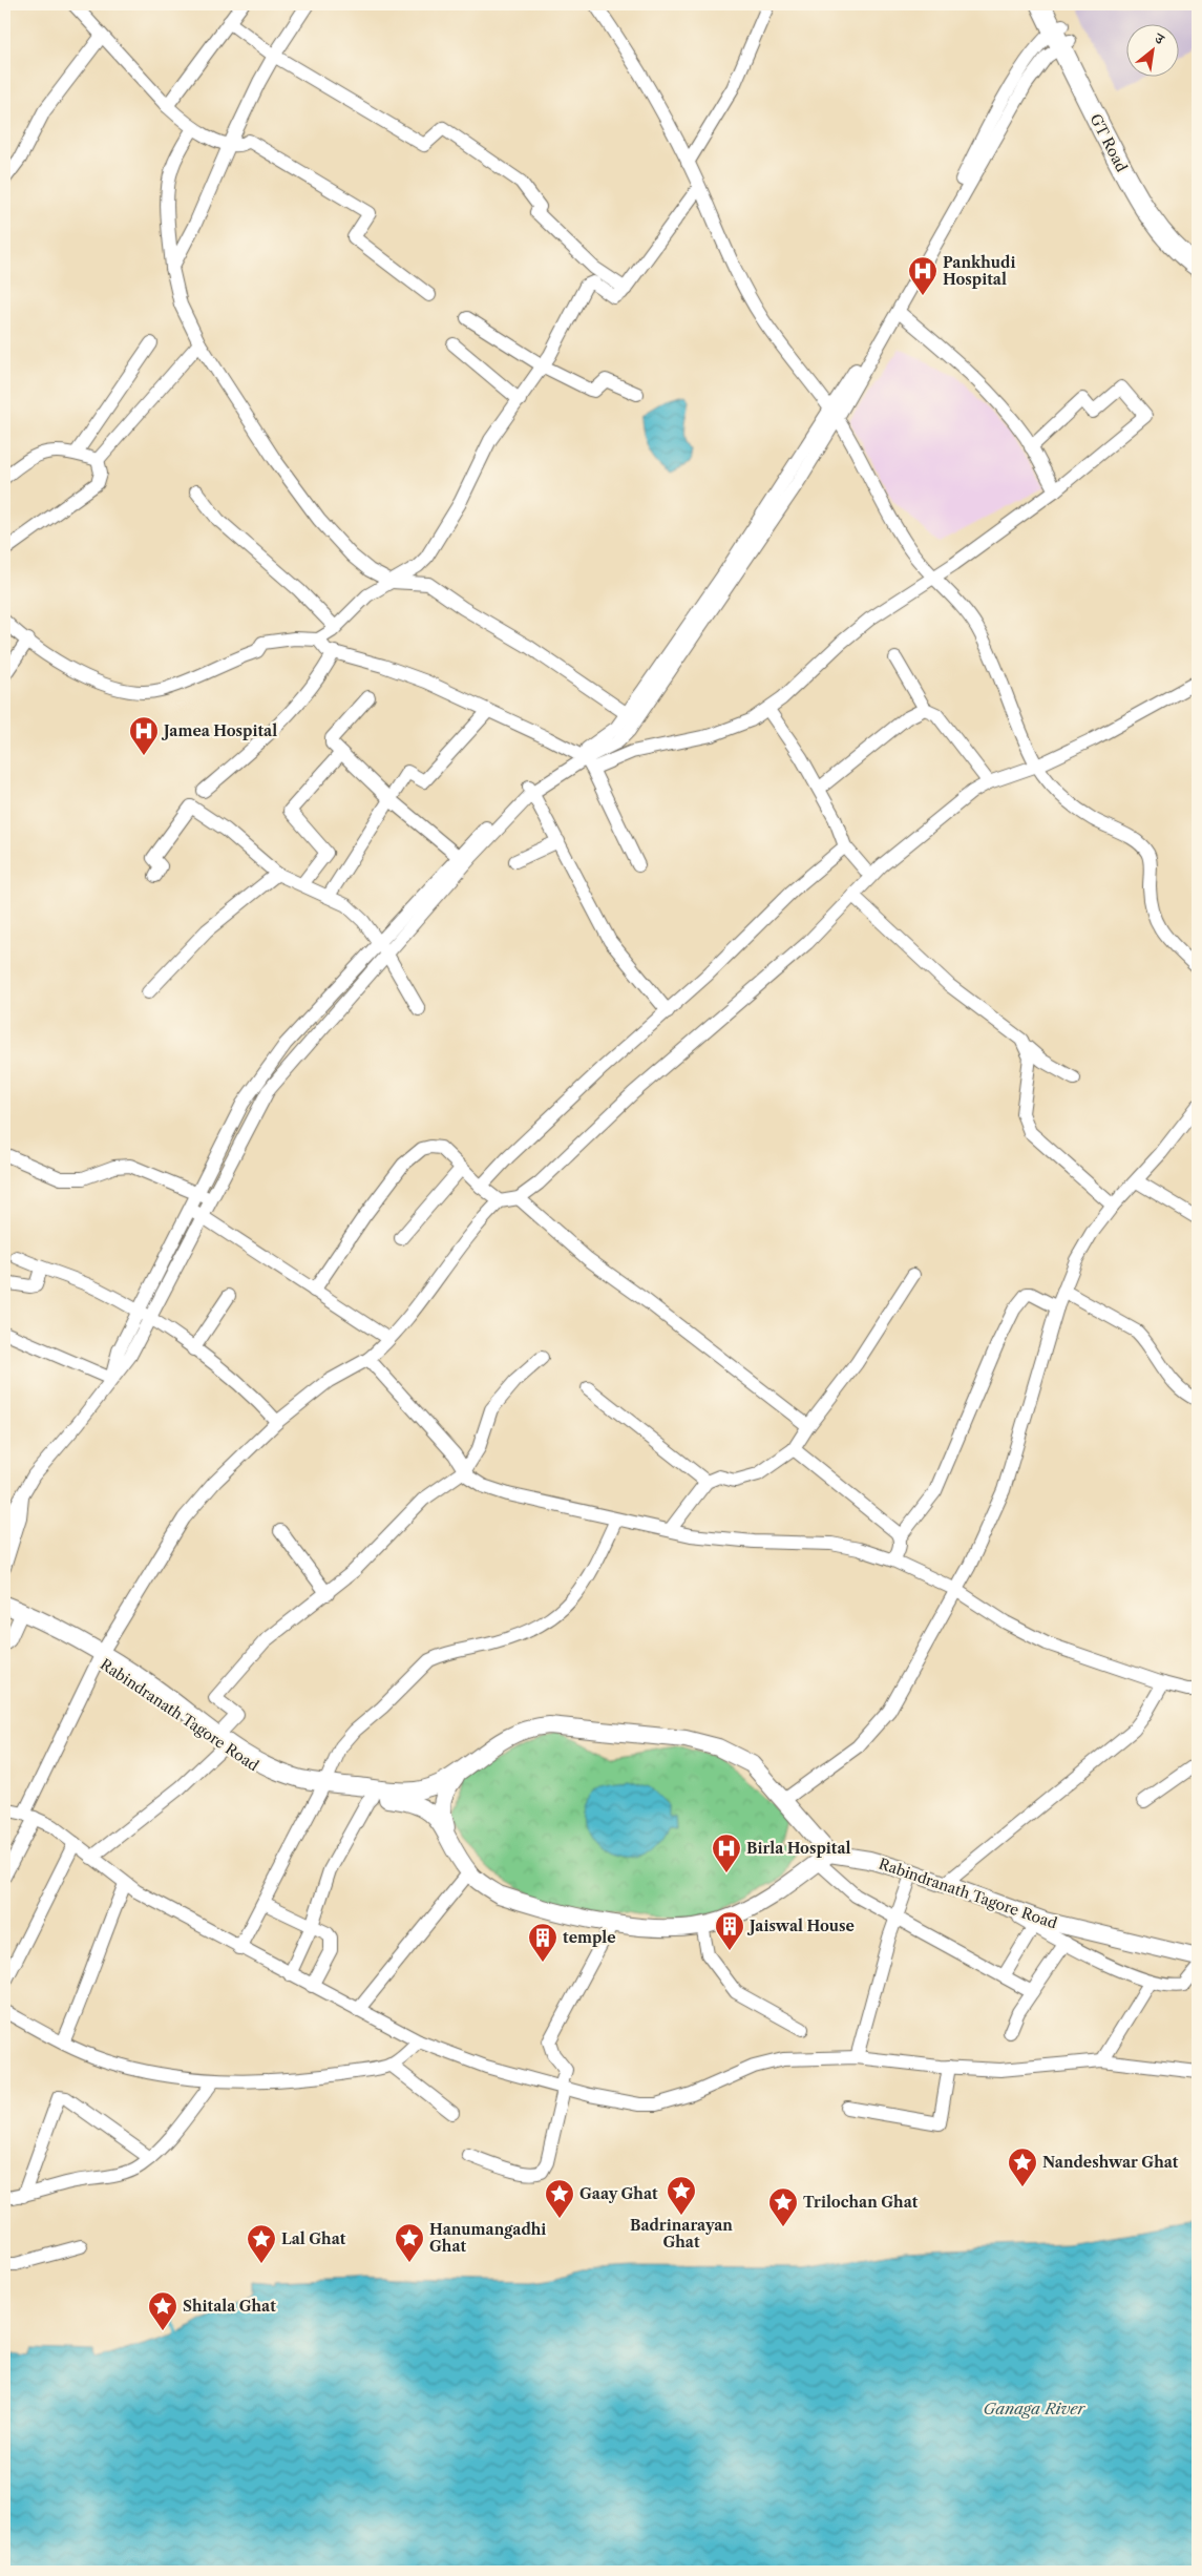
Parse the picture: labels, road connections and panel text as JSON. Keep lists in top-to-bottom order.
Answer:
{
  "streets": {
    "highway": ["GT Road"],
    "main road": ["Rabindranath Tagore Road"]
  },
  "water": ["Ganaga River"],
  "places": {
    "hospital": ["Pankhudi Hospital", "Jamea Hospital", "Birla Hospital"],
    "building": ["Jaiswal House", "temple"],
    "place": [
      "Nandeshwar Ghat",
      "Badrinarayan Ghat",
      "Gaay Ghat",
      "Trilochan Ghat",
      "Hanumangadhi Ghat",
      "Lal Ghat",
      "Shitala Ghat"
    ]
  },
  "north": "top right"
}
